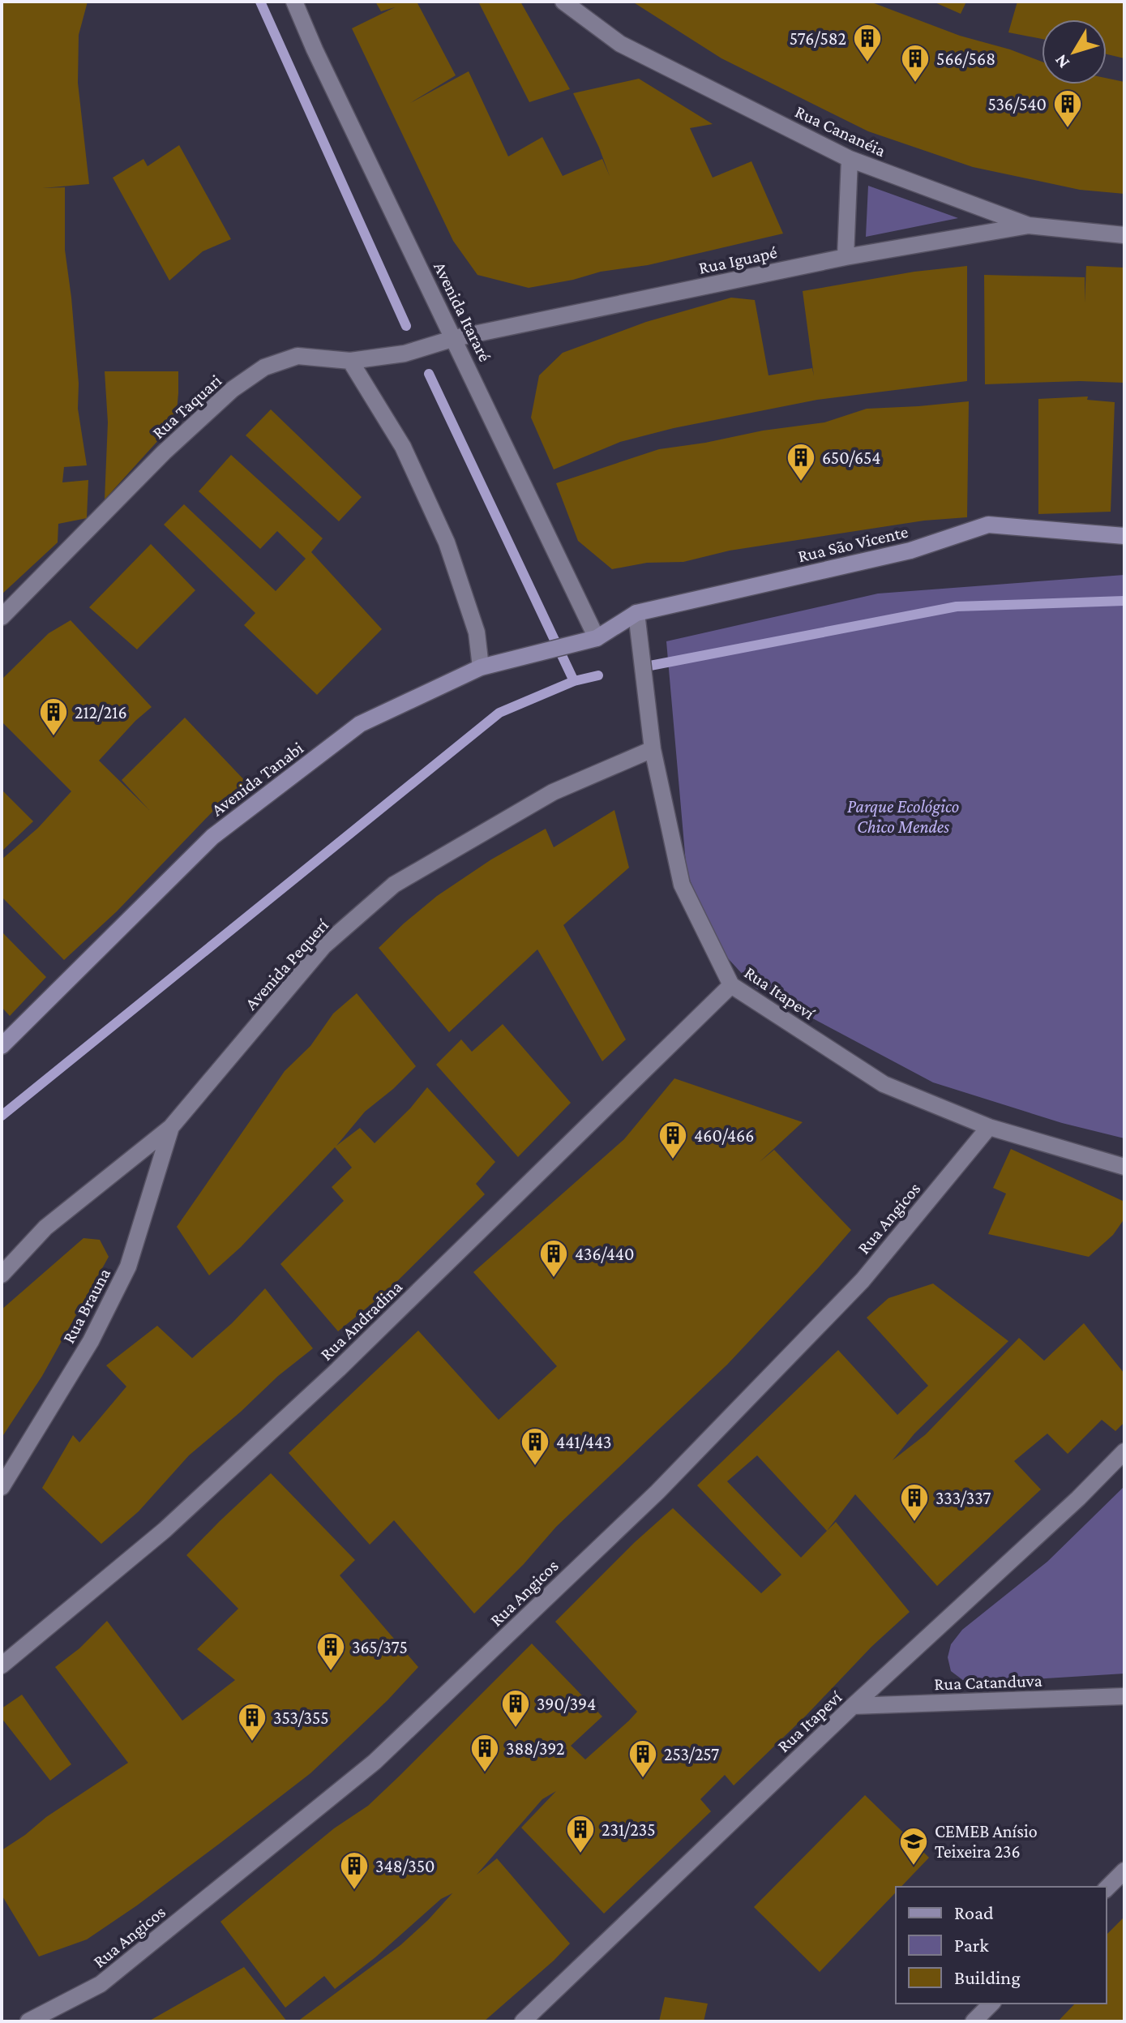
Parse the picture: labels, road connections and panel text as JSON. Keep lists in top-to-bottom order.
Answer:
{
  "streets": {
    "street": [
      "Rua Cananéia",
      "Rua Iguapé",
      "Avenida Itararé",
      "Rua Taquari",
      "Rua São Vicente",
      "Avenida Tanabi",
      "Avenida Pequerí",
      "Rua Itapeví",
      "Rua Angicos",
      "Rua Brauna",
      "Rua Andradina",
      "Rua Catanduva"
    ]
  },
  "crossings": [
    ["Rua Cananéia", "Rua Iguapé"],
    ["Rua Iguapé", "Avenida Itararé"],
    ["Rua Iguapé", "Rua Taquari"],
    ["Avenida Itararé", "Rua Taquari"],
    ["Avenida Itararé", "Rua São Vicente"],
    ["Avenida Itararé", "Avenida Tanabi"],
    ["Rua São Vicente", "Avenida Tanabi"],
    ["Rua São Vicente", "Rua Itapeví"],
    ["Avenida Pequerí", "Rua Itapeví"],
    ["Avenida Pequerí", "Rua Brauna"],
    ["Rua Itapeví", "Rua Angicos"],
    ["Rua Itapeví", "Rua Andradina"],
    ["Rua Itapeví", "Rua Catanduva"]
  ],
  "parks": ["Parque Ecológico Chico Mendes"],
  "places": {
    "building": [
      "576/582",
      "566/568",
      "536/540",
      "650/654",
      "212/216",
      "460/466",
      "436/440",
      "441/443",
      "333/337",
      "365/375",
      "390/394",
      "353/355",
      "388/392",
      "253/257",
      "231/235",
      "348/350"
    ],
    "school or university": ["CEMEB Anísio Teixeira 236"]
  },
  "legend": ["Road", "Park", "Building"],
  "north": "bottom left"
}
